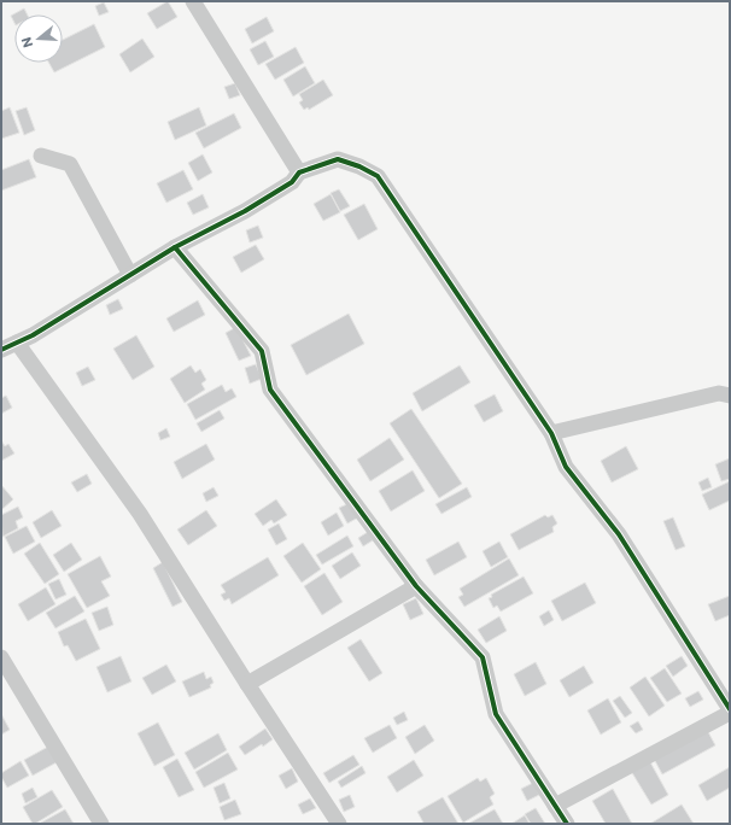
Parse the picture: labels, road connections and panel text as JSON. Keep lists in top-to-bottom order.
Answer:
{
  "north": "left"
}
